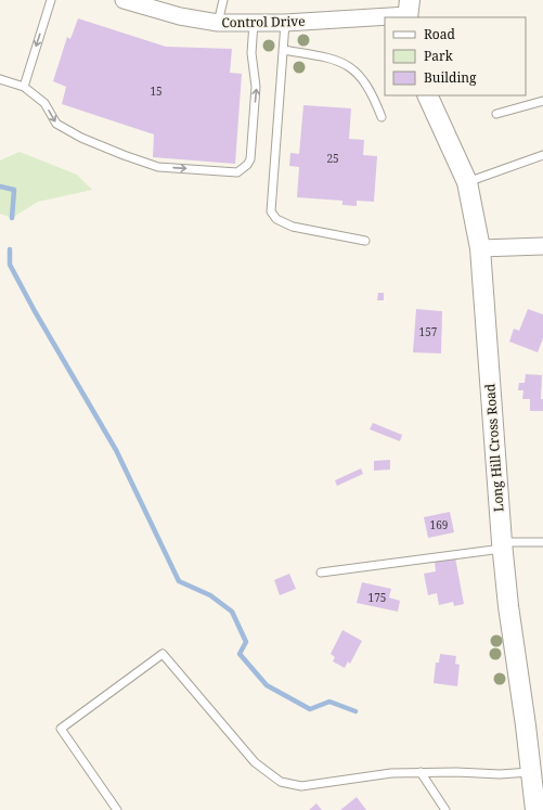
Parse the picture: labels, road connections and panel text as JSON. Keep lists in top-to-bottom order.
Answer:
{
  "streets": {
    "street": ["Control Drive", "Long Hill Cross Road"]
  },
  "house_numbers": [
    "15",
    "25",
    "157",
    "169",
    "175"
  ],
  "legend": ["Road", "Park", "Building"]
}
